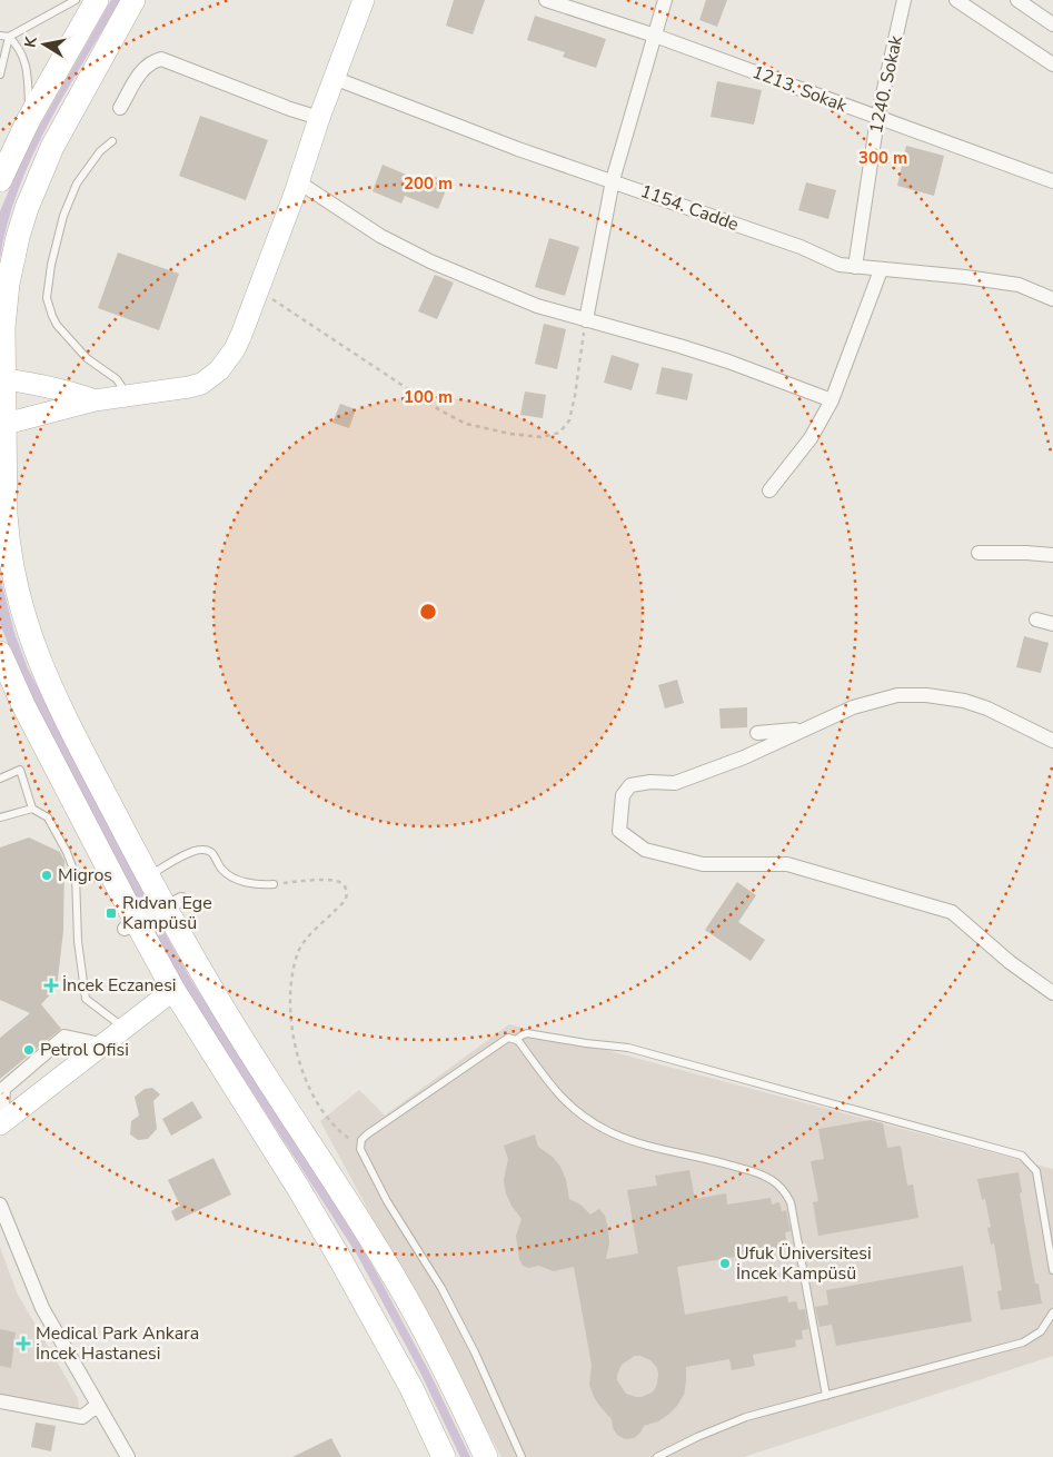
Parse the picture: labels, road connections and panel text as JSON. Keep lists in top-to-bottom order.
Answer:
{
  "streets": {
    "street": ["1240. Sokak", "1213. Sokak", "1154. Cadde"]
  },
  "crossings": [
    ["1240. Sokak", "1213. Sokak"],
    ["1240. Sokak", "1154. Cadde"]
  ],
  "places": {
    "other": ["Migros", "Petrol Ofisi", "Ufuk Üniversitesi İncek Kampüsü"],
    "transit": ["Rıdvan Ege Kampüsü"],
    "health": ["İncek Eczanesi", "Medical Park Ankara İncek Hastanesi"]
  },
  "north": "left",
  "rings": ["300 m", "200 m", "100 m"]
}
